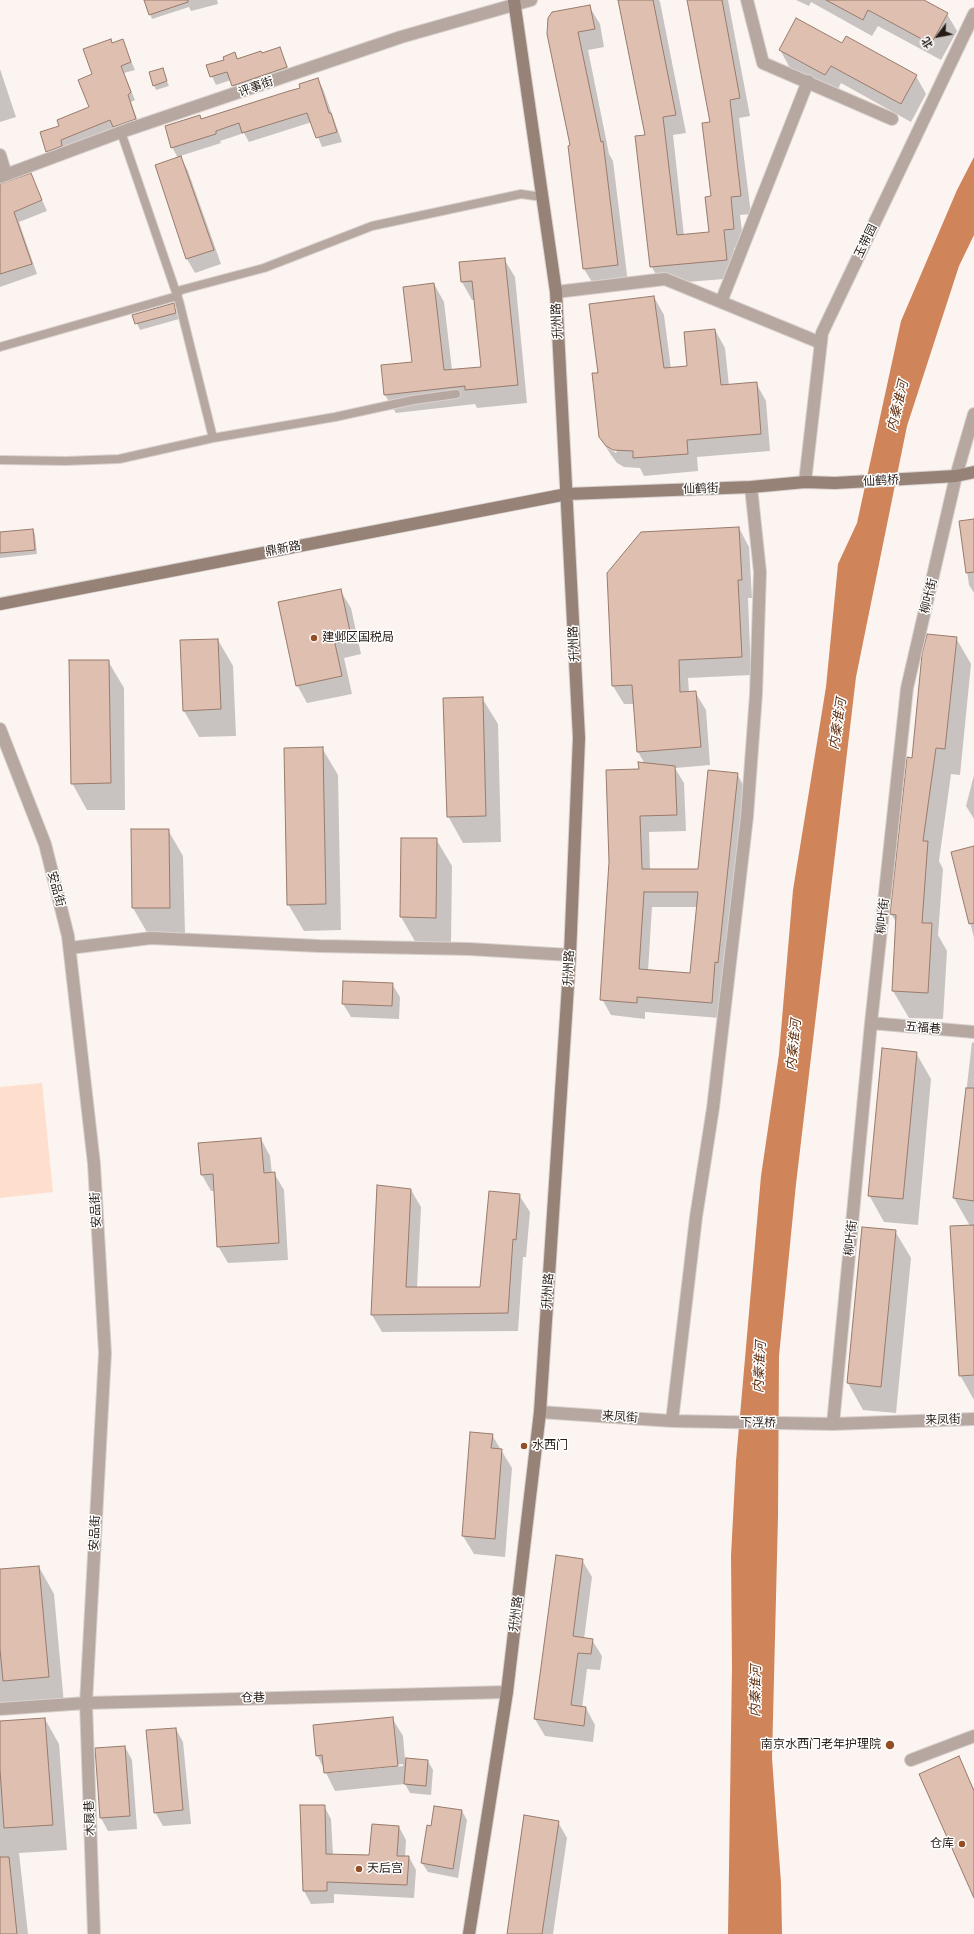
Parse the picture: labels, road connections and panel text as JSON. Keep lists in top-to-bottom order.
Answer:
{
  "streets": {
    "main road": [
      "升州路",
      "仙鹤桥",
      "仙鹤街",
      "鼎新路"
    ],
    "street": [
      "评事街",
      "玉带园",
      "柳叶街",
      "安品街",
      "五福巷",
      "来凤街",
      "下浮桥",
      "仓巷",
      "木屐巷"
    ]
  },
  "crossings": [
    ["评事街", "升州路"],
    ["玉带园", "仙鹤街"],
    ["升州路", "仙鹤街"],
    ["升州路", "鼎新路"],
    ["升州路", "来凤街"],
    ["升州路", "仓巷"],
    ["仙鹤桥", "仙鹤街"],
    ["仙鹤桥", "柳叶街"],
    ["仙鹤街", "鼎新路"],
    ["柳叶街", "五福巷"],
    ["柳叶街", "来凤街"],
    ["安品街", "仓巷"],
    ["安品街", "木屐巷"],
    ["来凤街", "下浮桥"],
    ["仓巷", "木屐巷"]
  ],
  "water": ["内秦淮河"],
  "places": [
    "建邺区国税局",
    "水西门",
    "南京水西门老年护理院",
    "仓库",
    "天后宫"
  ],
  "north": "bottom left"
}
